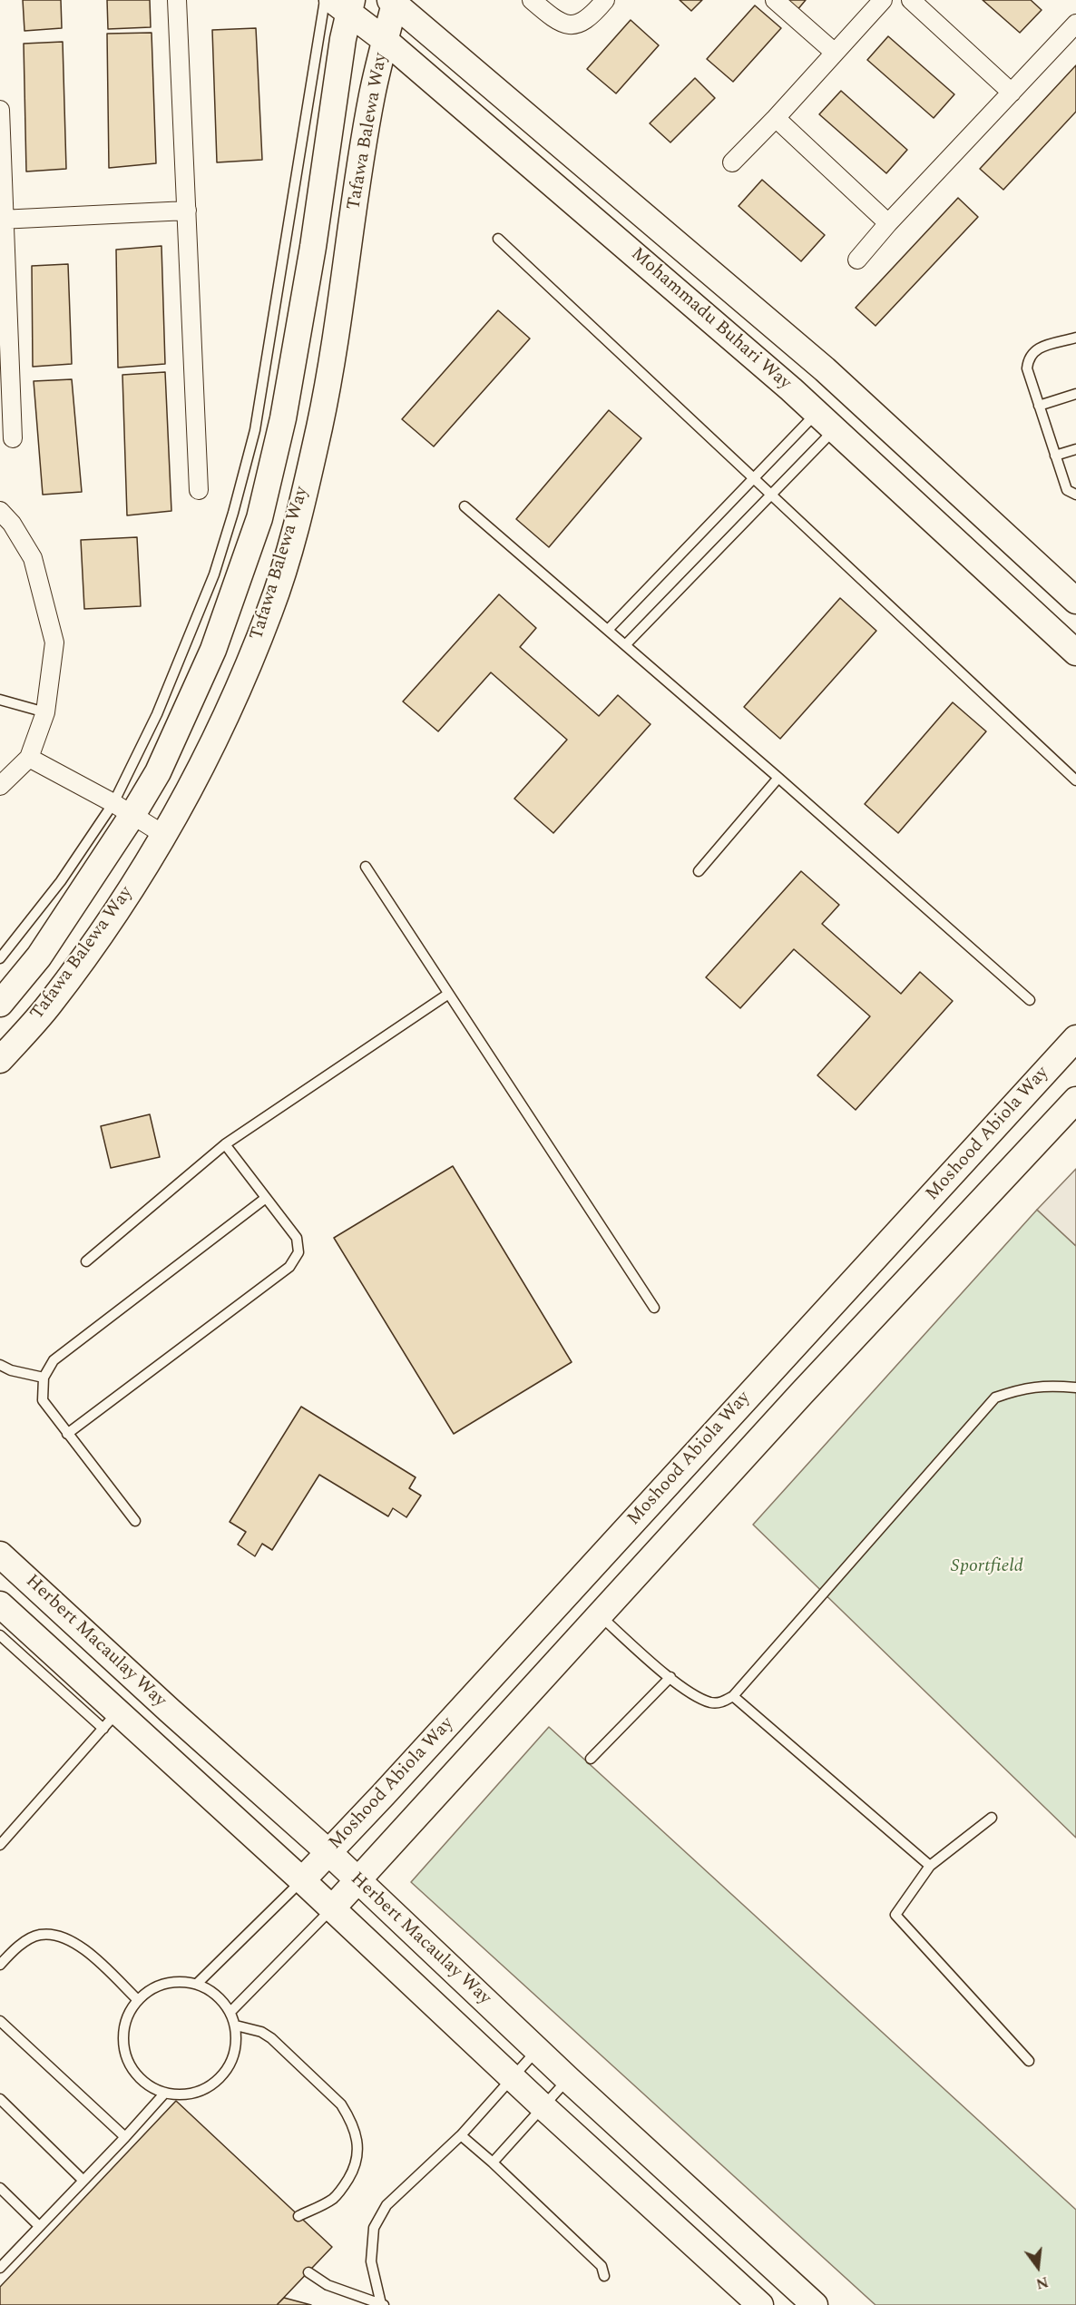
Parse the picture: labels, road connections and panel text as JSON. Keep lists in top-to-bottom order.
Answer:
{
  "streets": {
    "main road": [
      "Tafawa Balewa Way",
      "Mohammadu Buhari Way",
      "Moshood Abiola Way",
      "Herbert Macaulay Way"
    ]
  },
  "crossings": [
    ["Tafawa Balewa Way", "Mohammadu Buhari Way"],
    ["Moshood Abiola Way", "Herbert Macaulay Way"]
  ],
  "parks": ["Sportfield"],
  "north": "bottom"
}
